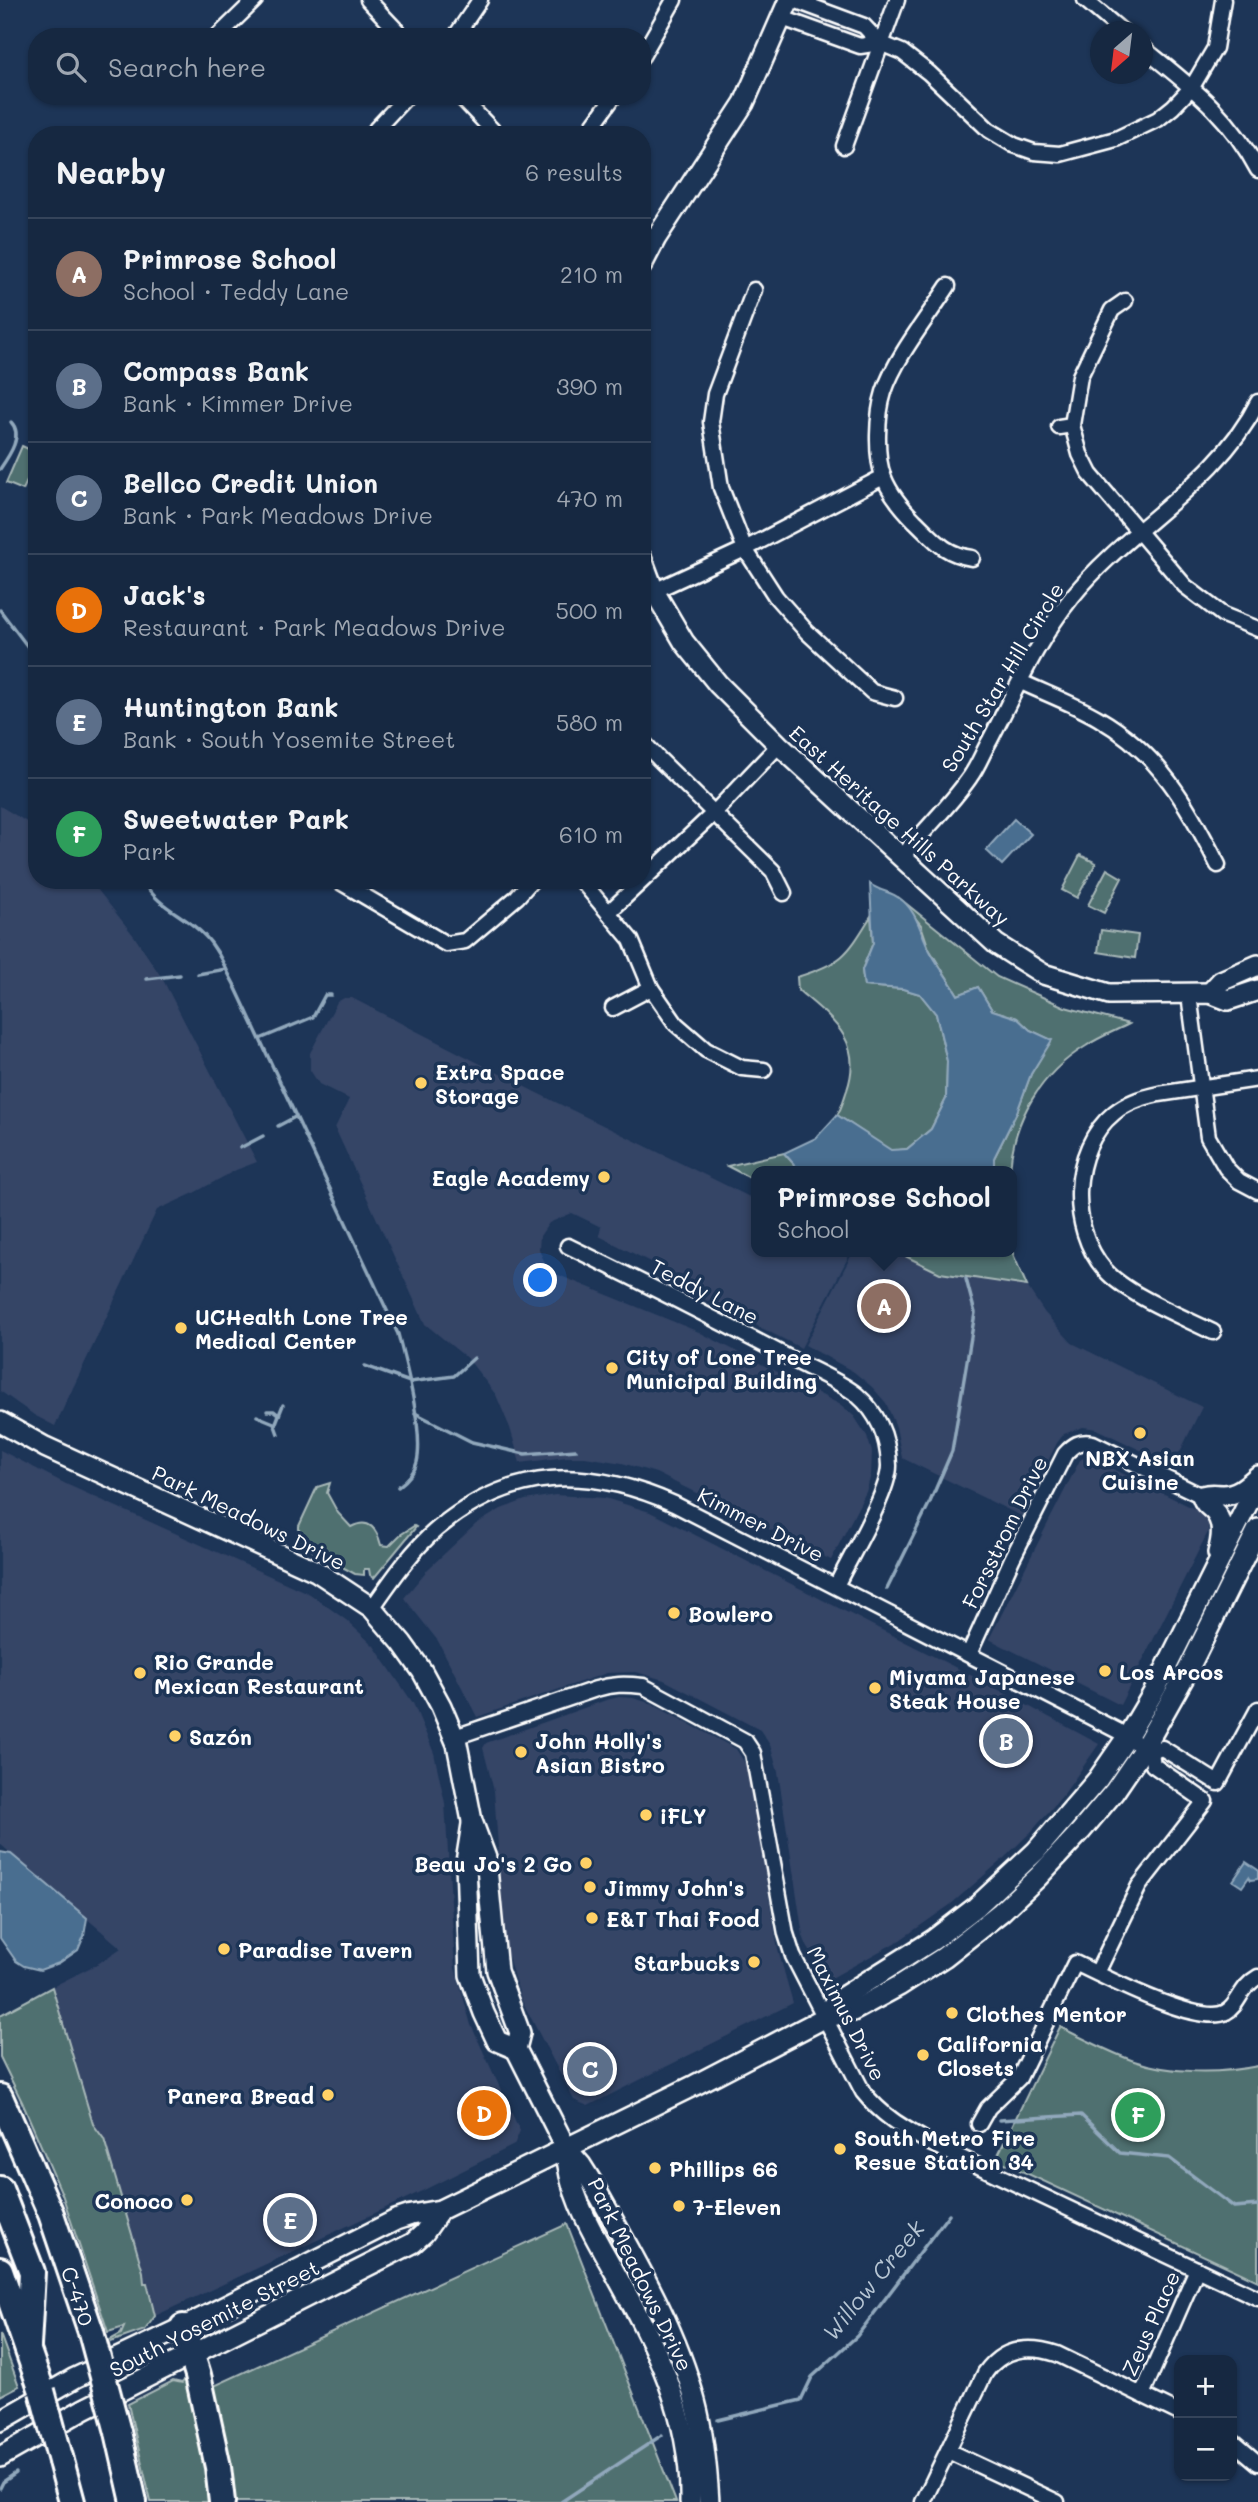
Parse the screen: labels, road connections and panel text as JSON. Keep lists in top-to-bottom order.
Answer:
{
  "streets": {
    "highway": ["C-470"],
    "main road": ["East Heritage Hills Parkway", "Park Meadows Drive", "South Yosemite Street"],
    "street": [
      "South Star Hill Circle",
      "Teddy Lane",
      "Kimmer Drive",
      "Forsstrom Drive",
      "Maximus Drive",
      "Zeus Place"
    ]
  },
  "crossings": [
    ["South Star Hill Circle", "East Heritage Hills Parkway"],
    ["Teddy Lane", "Kimmer Drive"],
    ["Park Meadows Drive", "Kimmer Drive"],
    ["Park Meadows Drive", "Maximus Drive"],
    ["Park Meadows Drive", "South Yosemite Street"],
    ["Kimmer Drive", "Forsstrom Drive"],
    ["Kimmer Drive", "South Yosemite Street"],
    ["Maximus Drive", "South Yosemite Street"],
    ["Maximus Drive", "Zeus Place"]
  ],
  "water": ["Willow Creek"],
  "places": [
    "Extra Space Storage",
    "Eagle Academy",
    "UCHealth Lone Tree Medical Center",
    "City of Lone Tree Municipal Building",
    "NBX Asian Cuisine",
    "Bowlero",
    "Los Arcos",
    "Rio Grande Mexican Restaurant",
    "Miyama Japanese Steak House",
    "Sazón",
    "John Holly's Asian Bistro",
    "iFLY",
    "Beau Jo's 2 Go",
    "Jimmy John's",
    "E&T Thai Food",
    "Paradise Tavern",
    "Starbucks",
    "Clothes Mentor",
    "California Closets",
    "Panera Bread",
    "South Metro Fire Resue Station 34",
    "Phillips 66",
    "Conoco",
    "7-Eleven"
  ],
  "north": "bottom left",
  "page": {
    "search": "Search here",
    "heading": ["Nearby", "6 results"],
    "list": [
      {
        "mark": "A",
        "name": "Primrose School",
        "note": "School · Teddy Lane",
        "value": "210 m"
      },
      {
        "mark": "B",
        "name": "Compass Bank",
        "note": "Bank · Kimmer Drive",
        "value": "390 m"
      },
      {
        "mark": "C",
        "name": "Bellco Credit Union",
        "note": "Bank · Park Meadows Drive",
        "value": "470 m"
      },
      {
        "mark": "D",
        "name": "Jack's",
        "note": "Restaurant · Park Meadows Drive",
        "value": "500 m"
      },
      {
        "mark": "E",
        "name": "Huntington Bank",
        "note": "Bank · South Yosemite Street",
        "value": "580 m"
      },
      {
        "mark": "F",
        "name": "Sweetwater Park",
        "note": "Park",
        "value": "610 m"
      }
    ],
    "popup": ["Primrose School", "School"],
    "pins": [
      "A",
      "B",
      "C",
      "D",
      "F",
      "E"
    ],
    "map_buttons": ["+", "−"]
  }
}
